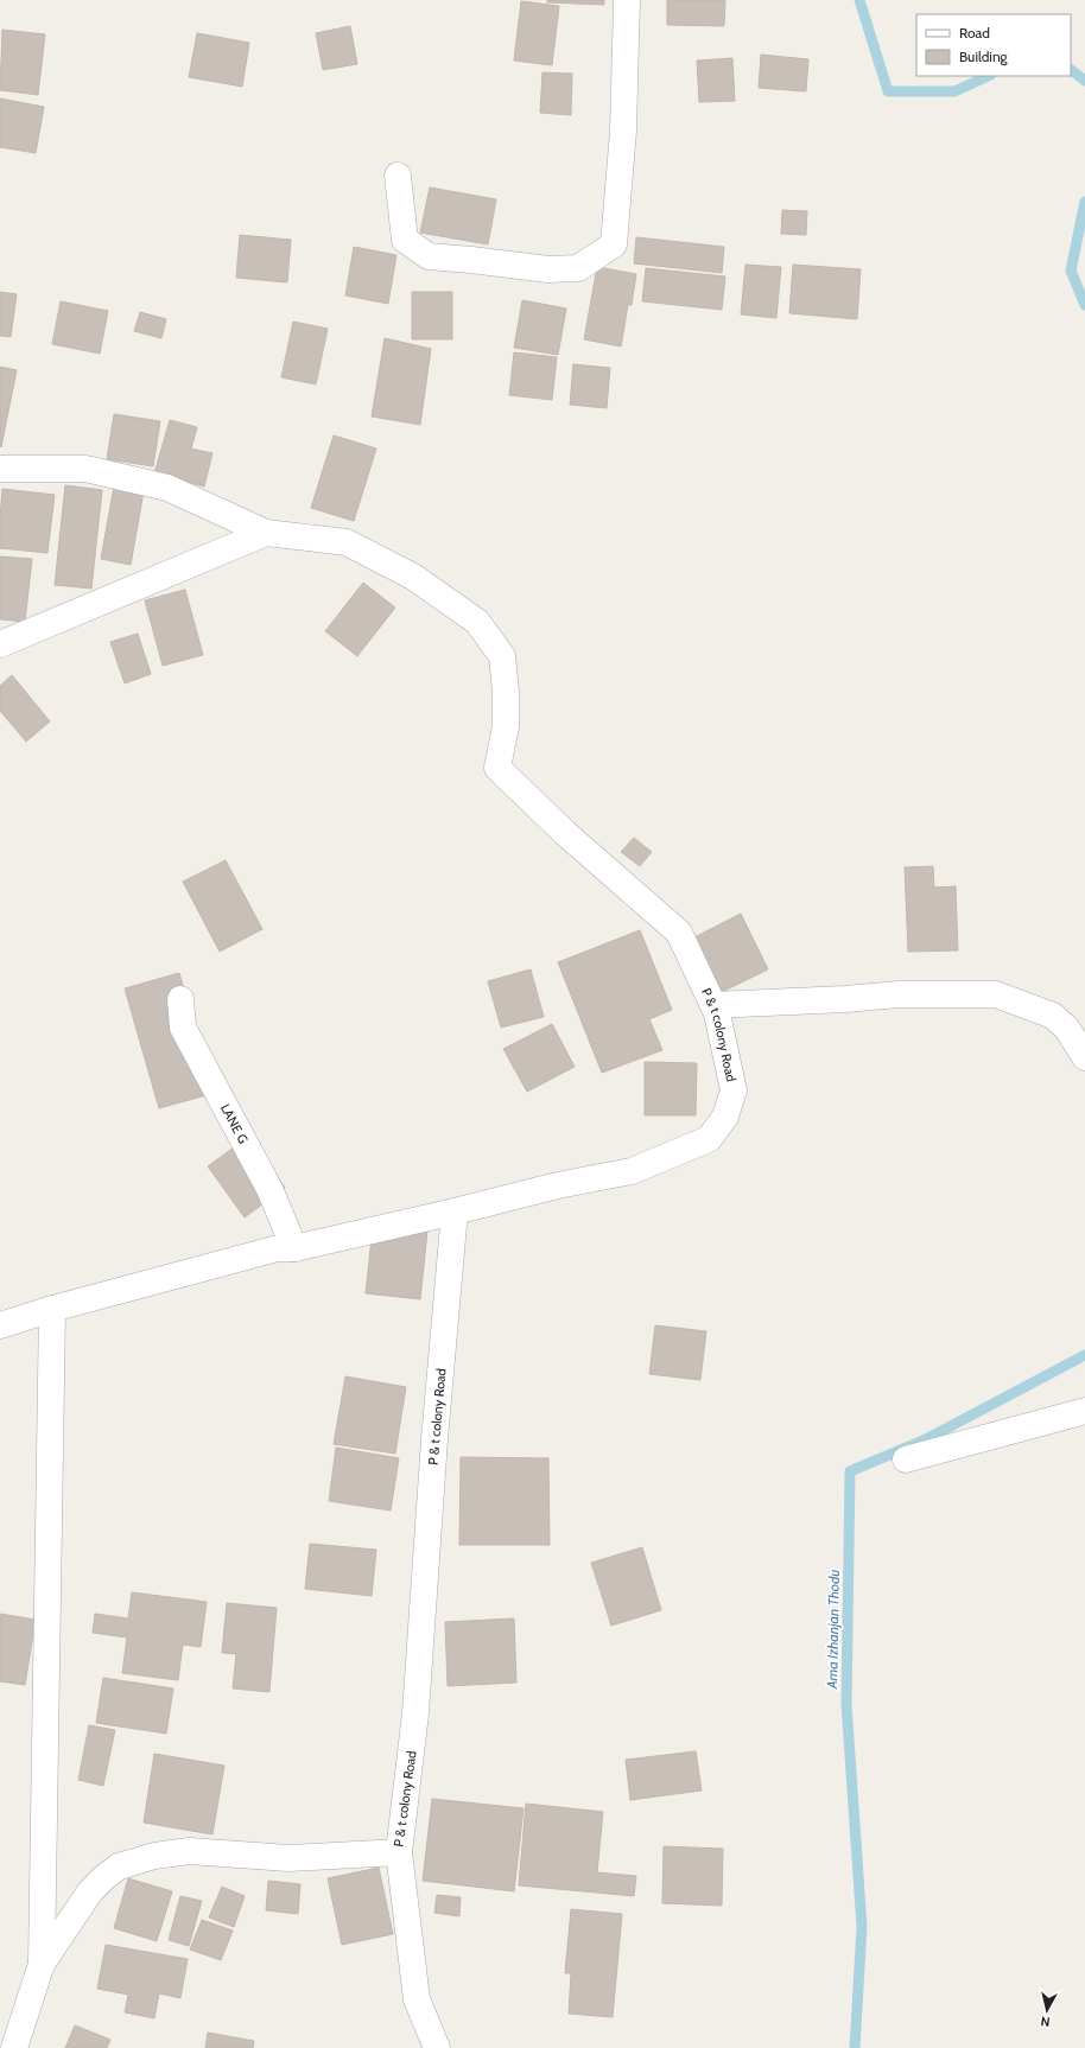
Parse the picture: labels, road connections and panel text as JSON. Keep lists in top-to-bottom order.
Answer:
{
  "streets": {
    "street": ["P & t colony Road", "LANE G"]
  },
  "water": ["Ama Izhanjan Thodu"],
  "legend": ["Road", "Building"],
  "north": "bottom"
}
